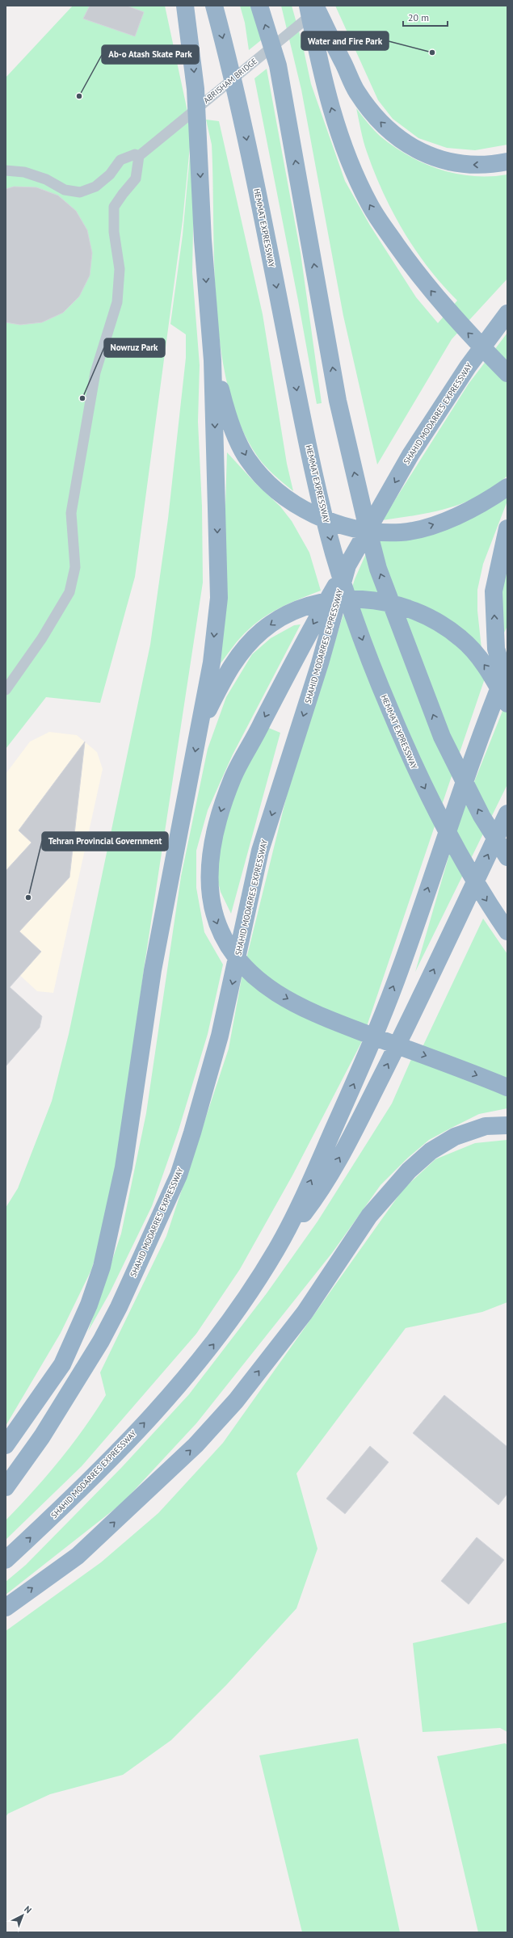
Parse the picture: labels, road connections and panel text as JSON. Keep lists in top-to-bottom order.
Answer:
{
  "streets": {
    "highway": ["HEMMAT EXPRESSWAY", "SHAHID MODARRES EXPRESSWAY"],
    "street": ["ABRISHAM BRIDGE"]
  },
  "places": [
    "Water and Fire Park",
    "Ab-o Atash Skate Park",
    "Nowruz Park",
    "Tehran Provincial Government"
  ],
  "scale_bar": "20 m",
  "north": "top right"
}
